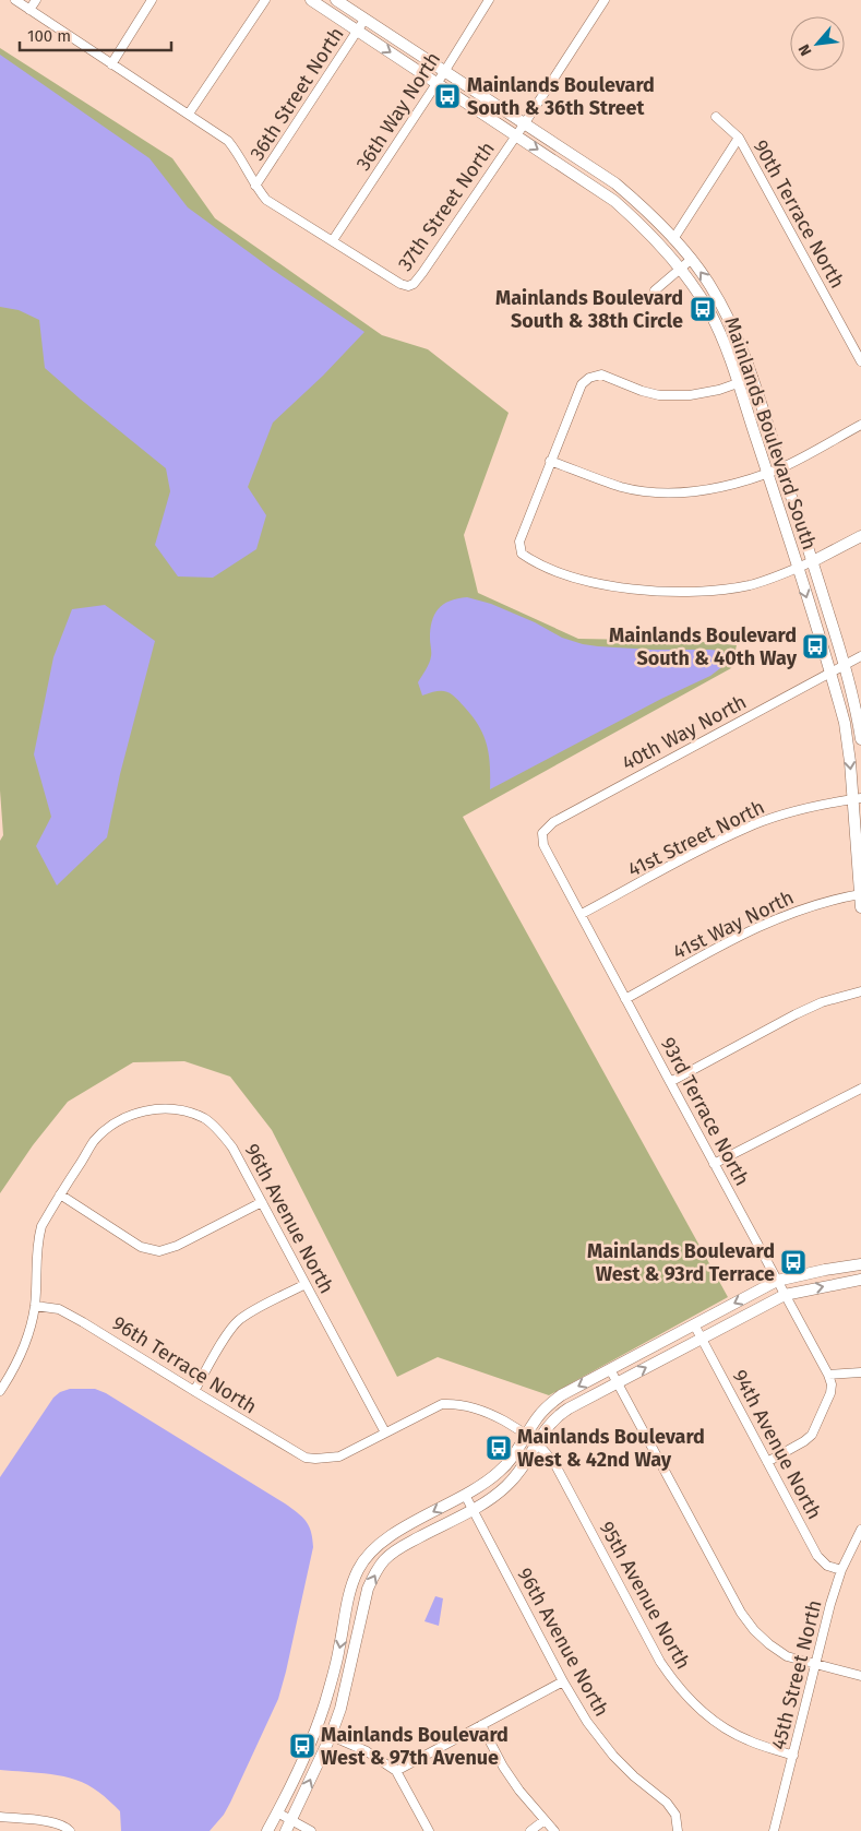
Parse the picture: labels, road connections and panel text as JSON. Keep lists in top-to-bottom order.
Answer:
{
  "streets": {
    "street": [
      "36th Street North",
      "36th Way North",
      "37th Street North",
      "90th Terrace North",
      "Mainlands Boulevard South",
      "40th Way North",
      "41st Street North",
      "41st Way North",
      "93rd Terrace North",
      "96th Avenue North",
      "96th Terrace North",
      "94th Avenue North",
      "95th Avenue North",
      "45th Street North"
    ]
  },
  "crossings": [
    ["36th Street North", "Mainlands Boulevard South"],
    ["36th Way North", "37th Street North"],
    ["36th Way North", "Mainlands Boulevard South"],
    ["37th Street North", "Mainlands Boulevard South"],
    ["Mainlands Boulevard South", "40th Way North"],
    ["Mainlands Boulevard South", "41st Street North"],
    ["Mainlands Boulevard South", "41st Way North"],
    ["40th Way North", "93rd Terrace North"],
    ["41st Street North", "93rd Terrace North"],
    ["41st Way North", "93rd Terrace North"],
    ["96th Avenue North", "95th Avenue North"],
    ["96th Terrace North", "95th Avenue North"],
    ["94th Avenue North", "45th Street North"],
    ["95th Avenue North", "45th Street North"]
  ],
  "places": {
    "bus stop": [
      "Mainlands Boulevard South & 36th Street",
      "Mainlands Boulevard South & 38th Circle",
      "Mainlands Boulevard South & 40th Way",
      "Mainlands Boulevard West & 93rd Terrace",
      "Mainlands Boulevard West & 42nd Way",
      "Mainlands Boulevard West & 97th Avenue"
    ]
  },
  "scale_bar": "100 m",
  "north": "bottom left"
}
